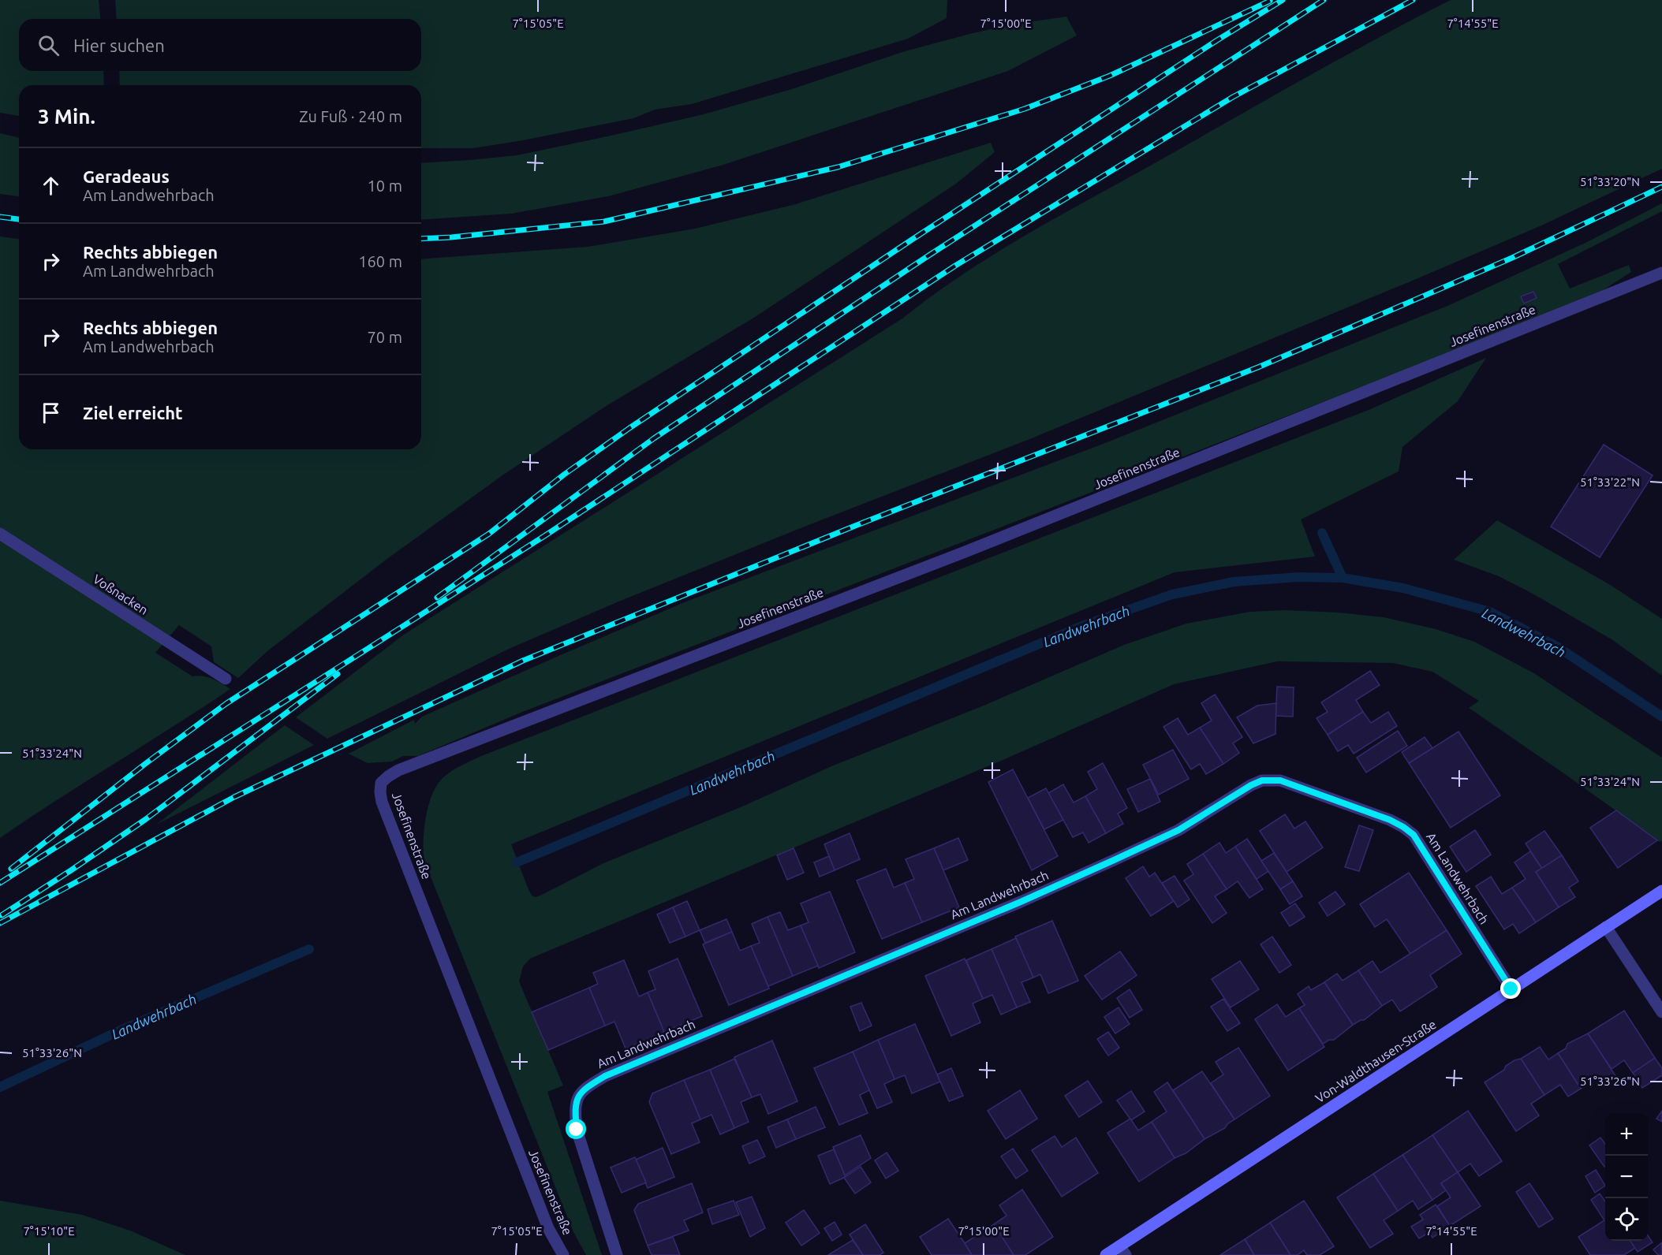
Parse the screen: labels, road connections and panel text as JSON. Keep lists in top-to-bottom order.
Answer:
{
  "streets": {
    "street": [
      "Josefinenstraße",
      "Voßnacken",
      "Am Landwehrbach",
      "Von-Waldthausen-Straße"
    ]
  },
  "crossings": [
    ["Am Landwehrbach", "Von-Waldthausen-Straße"]
  ],
  "water": ["Landwehrbach"],
  "page": {
    "search": "Hier suchen",
    "heading": ["3 Min.", "Zu Fuß · 240 m"],
    "list": [
      ["Geradeaus", "Am Landwehrbach", "10 m"],
      ["Rechts abbiegen", "Am Landwehrbach", "160 m"],
      ["Rechts abbiegen", "Am Landwehrbach", "70 m"],
      "Ziel erreicht"
    ],
    "map_buttons": ["+", "−"]
  },
  "coordinates": [
    "7°15'05\"E",
    "7°15'00\"E",
    "7°14'55\"E",
    "51°33'20\"N",
    "51°33'22\"N",
    "51°33'24\"N",
    "51°33'26\"N",
    "7°15'10\"E"
  ]
}
